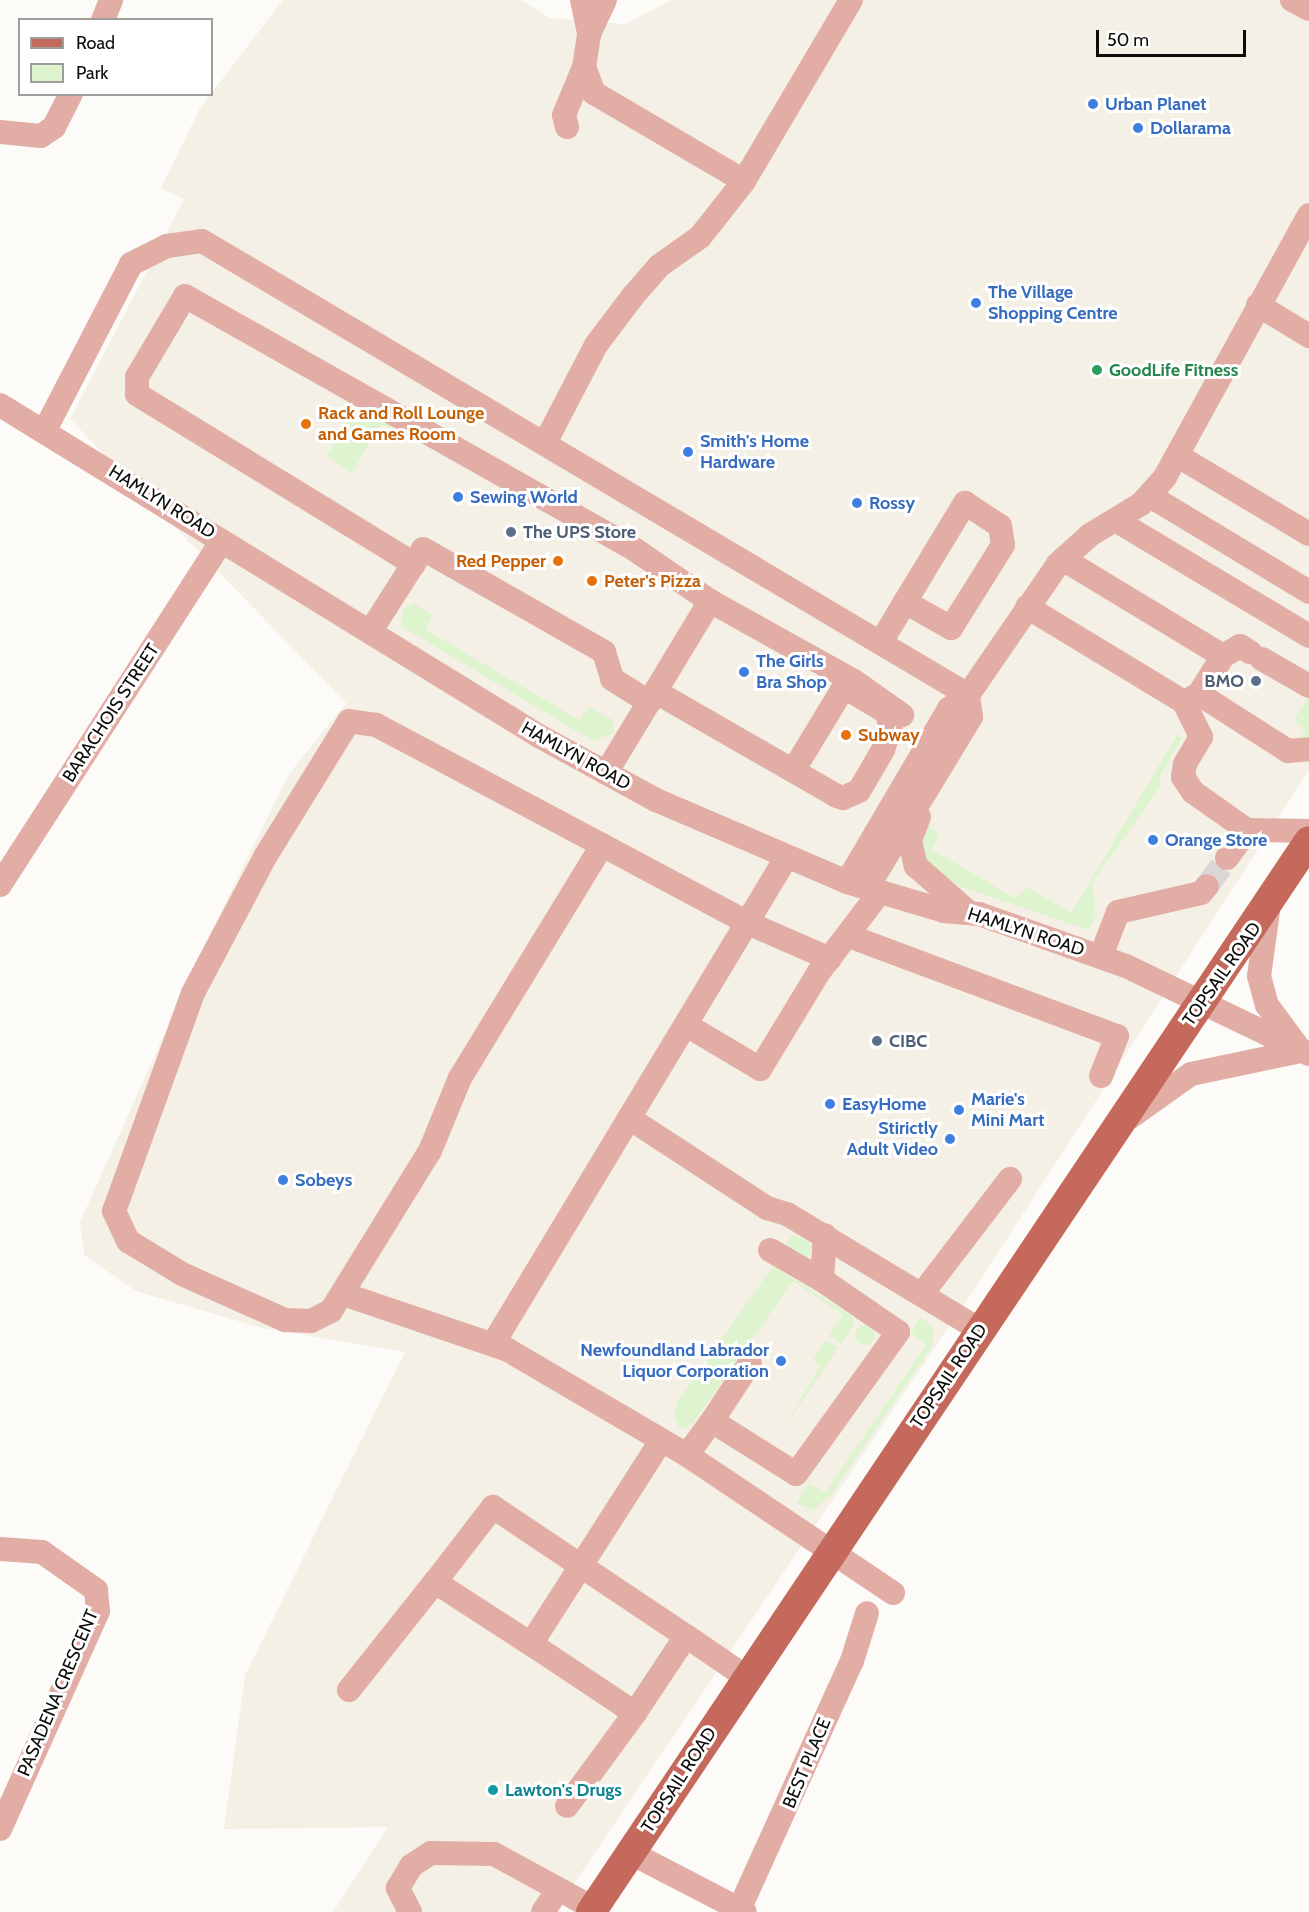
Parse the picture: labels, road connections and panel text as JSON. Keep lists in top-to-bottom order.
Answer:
{
  "streets": {
    "main road": ["TOPSAIL ROAD"],
    "street": [
      "HAMLYN ROAD",
      "BARACHOIS STREET",
      "PASADENA CRESCENT",
      "BEST PLACE"
    ]
  },
  "crossings": [
    ["HAMLYN ROAD", "BARACHOIS STREET"],
    ["HAMLYN ROAD", "TOPSAIL ROAD"]
  ],
  "places": [
    "Urban Planet",
    "Dollarama",
    "The Village Shopping Centre",
    "GoodLife Fitness",
    "Rack and Roll Lounge and Games Room",
    "Smith's Home Hardware",
    "Sewing World",
    "Rossy",
    "The UPS Store",
    "Red Pepper",
    "Peter's Pizza",
    "The Girls Bra Shop",
    "BMO",
    "Subway",
    "Orange Store",
    "CIBC",
    "EasyHome",
    "Marie's Mini Mart",
    "Stirictly Adult Video",
    "Sobeys",
    "Newfoundland Labrador Liquor Corporation",
    "Lawton's Drugs"
  ],
  "legend": ["Road", "Park"],
  "scale_bar": "50 m"
}
